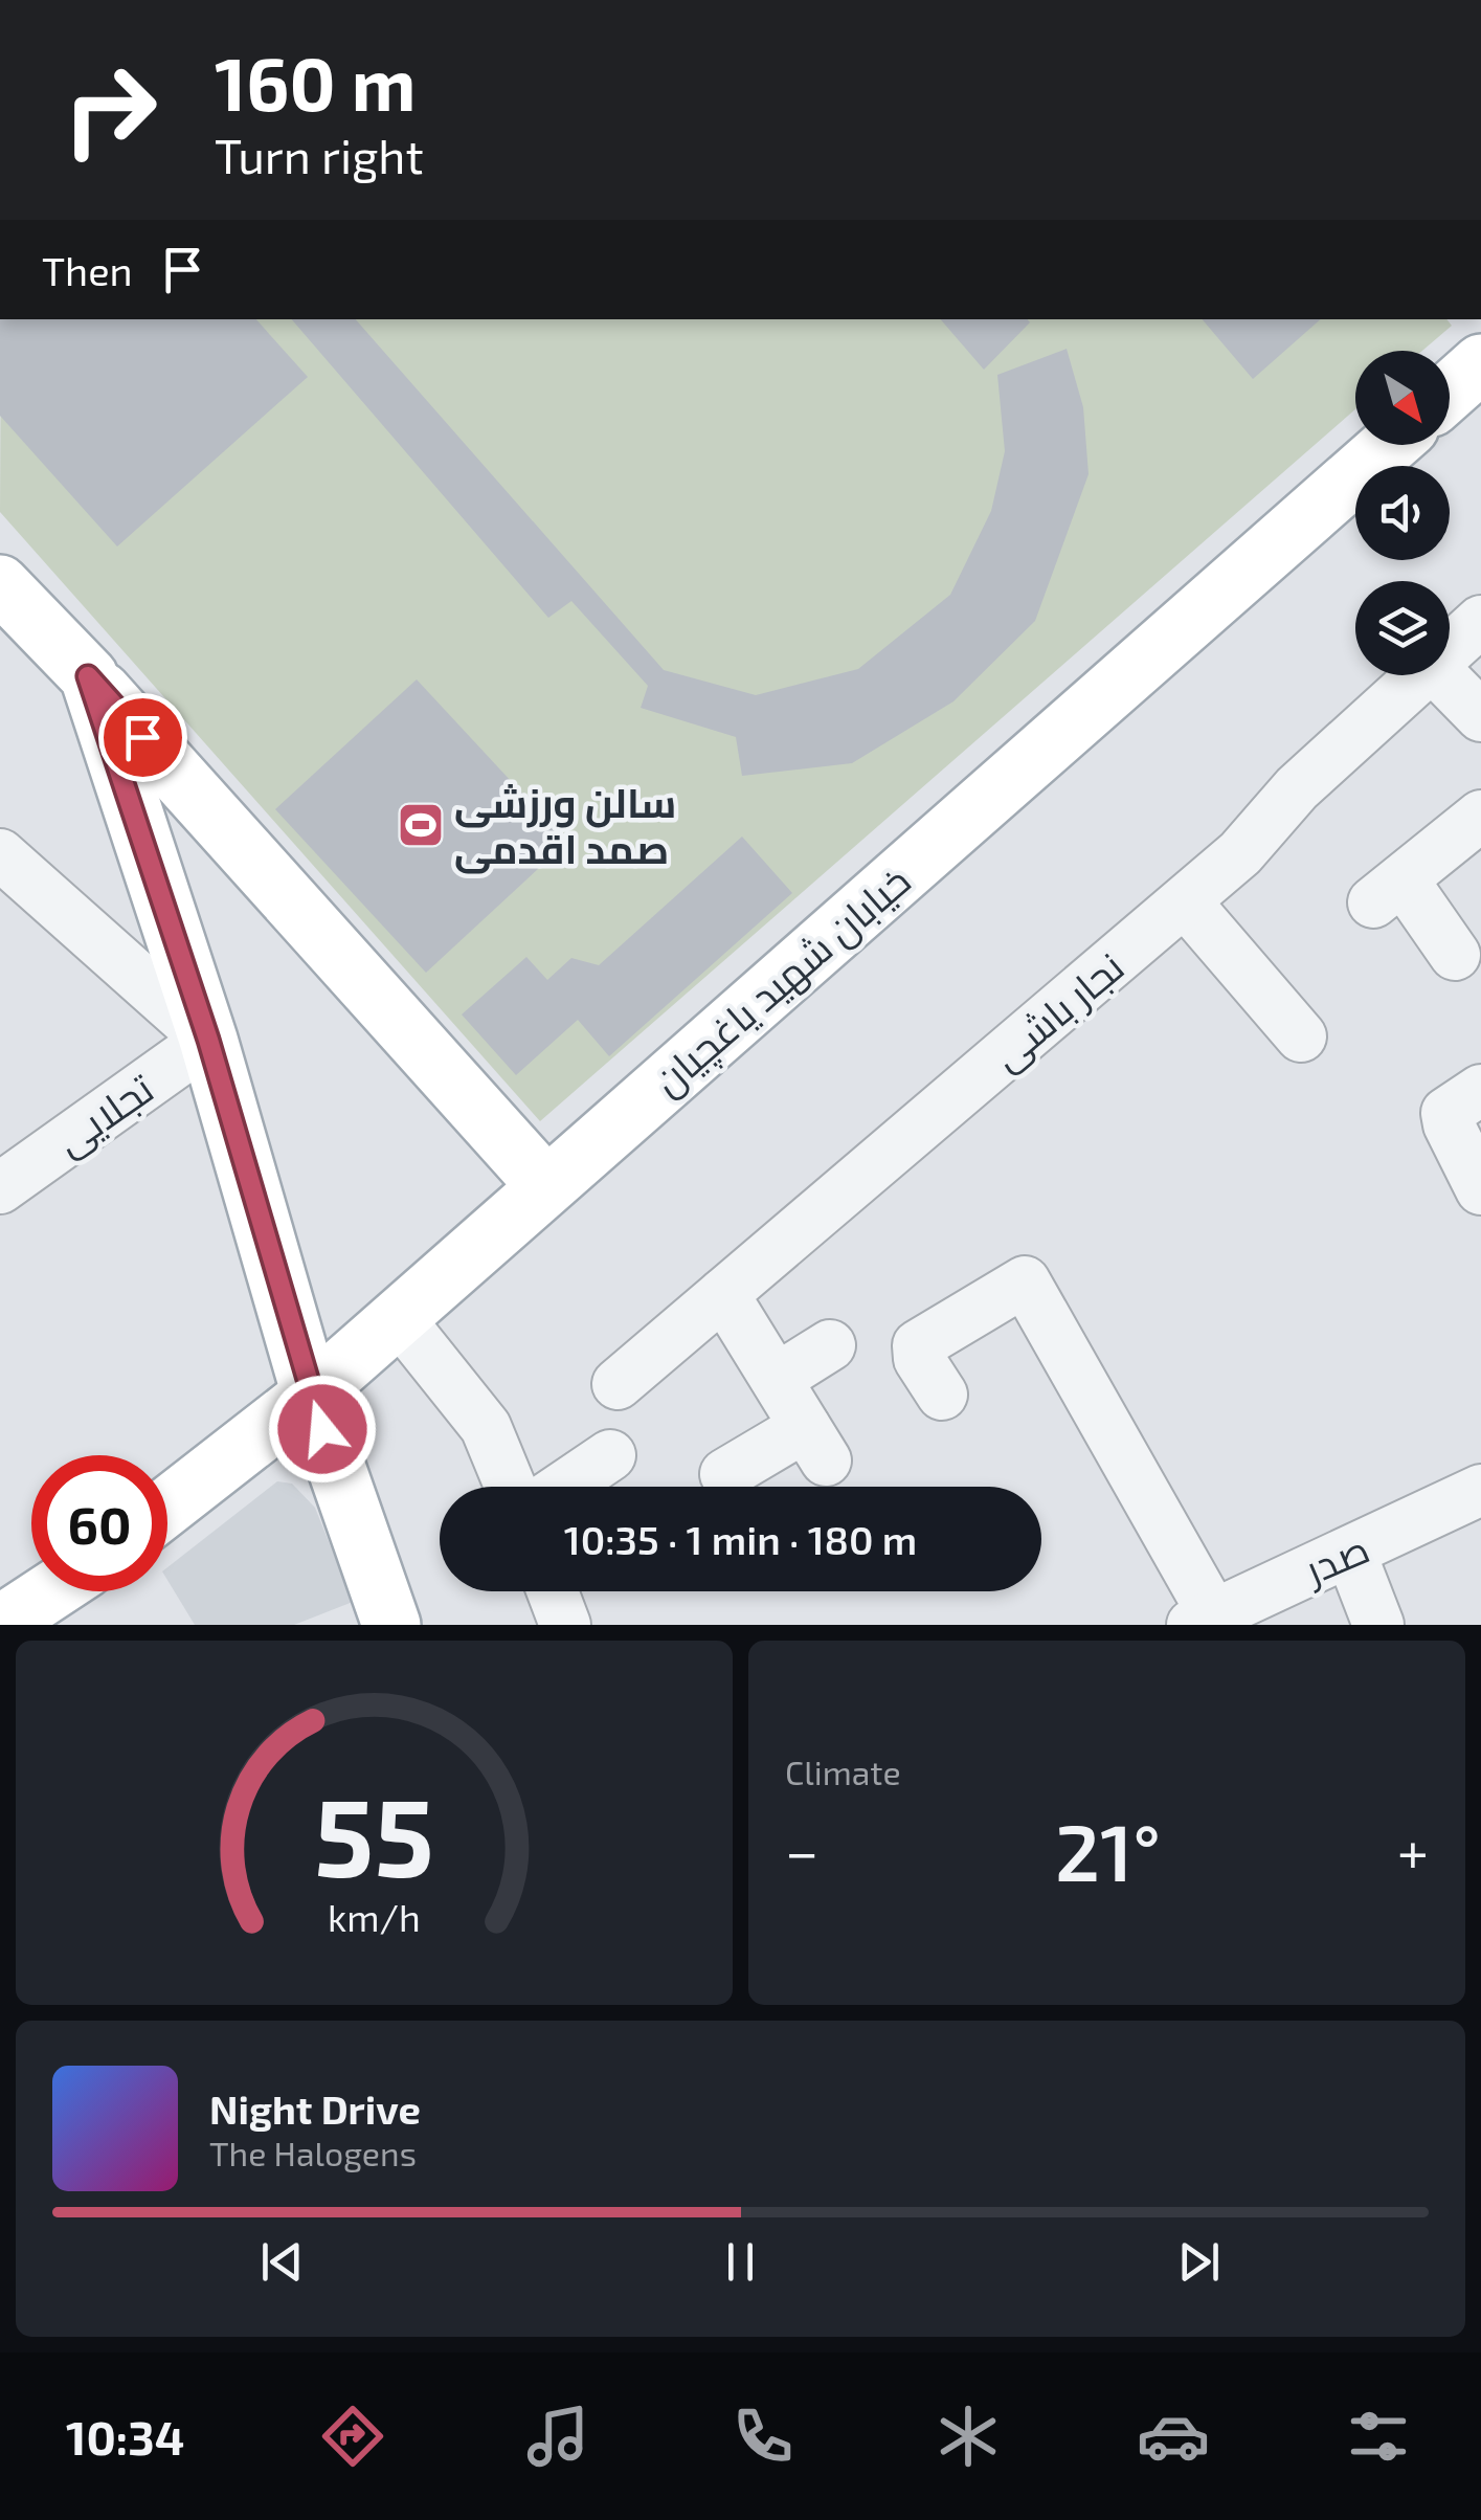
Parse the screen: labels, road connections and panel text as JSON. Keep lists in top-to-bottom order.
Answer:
{
  "streets": {
    "main road": ["خیابان شهید یاغچیان"],
    "street": ["نجار باشی", "تجلایی", "صدر"]
  },
  "places": {
    "sports": ["سالن ورزشی صمد اقدمی"]
  },
  "north": "bottom right",
  "page": {
    "turn": ["160 m", "Turn right"],
    "then": "Then",
    "limit": "60",
    "trip": "10:35 · 1 min · 180 m",
    "tile": "Climate",
    "heat": ["−", "21°", "+"],
    "song": ["Night Drive", "The Halogens"],
    "tabs": "10:34",
    "gauge": ["55", "km/h"]
  }
}
